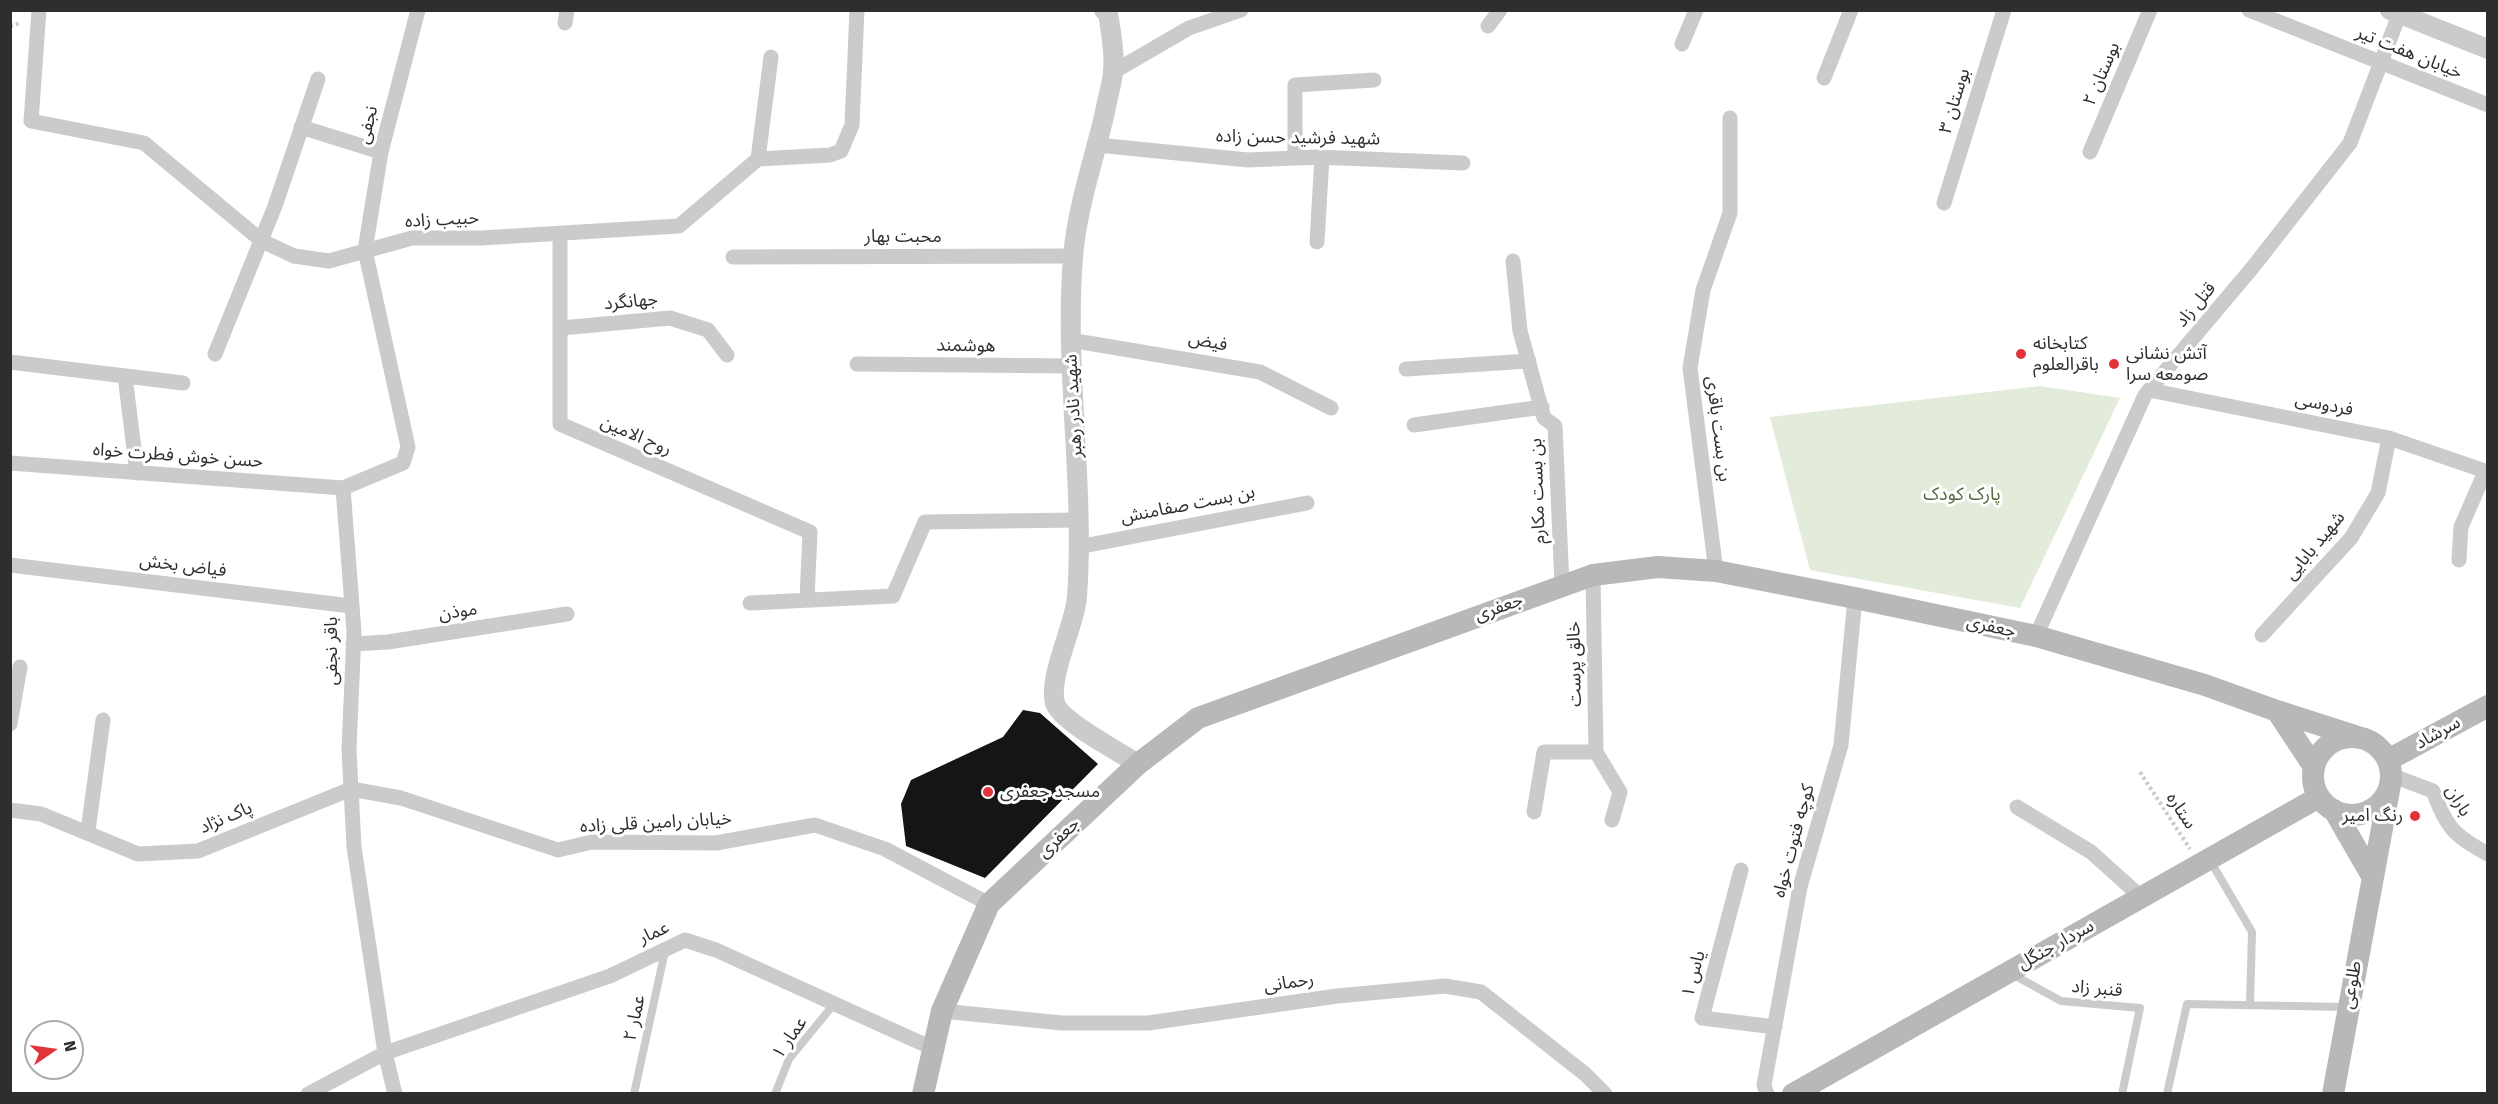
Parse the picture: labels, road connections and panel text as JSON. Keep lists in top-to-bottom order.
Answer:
{
  "streets": {
    "main road": [
      "جعفری",
      "سرشاد",
      "سردار جنگل",
      "طلوعی"
    ],
    "street": [
      "خیابان هفت تیر",
      "بوستان ۲",
      "بوستان ۳",
      "نجفی",
      "شهید فرشید حسن زاده",
      "حبیب زاده",
      "محبت بهار",
      "جهانگرد",
      "قتل زاد",
      "فیض",
      "هوشمند",
      "فردوسی",
      "شهید نادر رهبر",
      "بن بست باقری",
      "روح الامین",
      "حسن خوش فطرت خواه",
      "بن بست مکارم",
      "بن بست صفامنش",
      "شهید بابایی",
      "فیاض بخش",
      "موذن",
      "باقر نجفی",
      "خالق پرست",
      "باران",
      "پاک نژاد",
      "خیابان رامین قلی زاده",
      "کوچه فتوت خواه",
      "عمار",
      "یاس ۱",
      "رحمانی"
    ],
    "lane": ["قنبر زاد", "عمار ۲", "عمار ۱"],
    "path": ["ستاره"]
  },
  "crossings": [
    ["خیابان هفت تیر", "قتل زاد"],
    ["نجفی", "حبیب زاده"],
    ["شهید فرشید حسن زاده", "شهید نادر رهبر"],
    ["حبیب زاده", "روح الامین"],
    ["محبت بهار", "شهید نادر رهبر"],
    ["جهانگرد", "روح الامین"],
    ["قتل زاد", "فردوسی"],
    ["قتل زاد", "جعفری"],
    ["فیض", "شهید نادر رهبر"],
    ["هوشمند", "شهید نادر رهبر"],
    ["فردوسی", "شهید بابایی"],
    ["شهید نادر رهبر", "بن بست صفامنش"],
    ["شهید نادر رهبر", "جعفری"],
    ["بن بست باقری", "جعفری"],
    ["حسن خوش فطرت خواه", "باقر نجفی"],
    ["بن بست مکارم", "جعفری"],
    ["فیاض بخش", "باقر نجفی"],
    ["جعفری", "خالق پرست"],
    ["جعفری", "سرشاد"],
    ["جعفری", "باران"],
    ["جعفری", "خیابان رامین قلی زاده"],
    ["جعفری", "کوچه فتوت خواه"],
    ["جعفری", "عمار"],
    ["جعفری", "سردار جنگل"],
    ["جعفری", "رحمانی"],
    ["جعفری", "طلوعی"],
    ["موذن", "باقر نجفی"],
    ["باقر نجفی", "پاک نژاد"],
    ["باقر نجفی", "خیابان رامین قلی زاده"],
    ["باقر نجفی", "عمار"],
    ["سرشاد", "باران"],
    ["سرشاد", "سردار جنگل"],
    ["سرشاد", "طلوعی"],
    ["باران", "سردار جنگل"],
    ["باران", "طلوعی"],
    ["ستاره", "سردار جنگل"],
    ["پاک نژاد", "خیابان رامین قلی زاده"],
    ["کوچه فتوت خواه", "یاس ۱"],
    ["عمار", "عمار ۲"],
    ["عمار", "عمار ۱"],
    ["سردار جنگل", "طلوعی"],
    ["سردار جنگل", "قنبر زاد"]
  ],
  "parks": ["پارک کودک"],
  "places": [
    "کتابخانه باقرالعلوم",
    "آتش نشانی صومعه سرا",
    "مسجد جعفری",
    "رنگ امیر"
  ],
  "north": "right"
}
